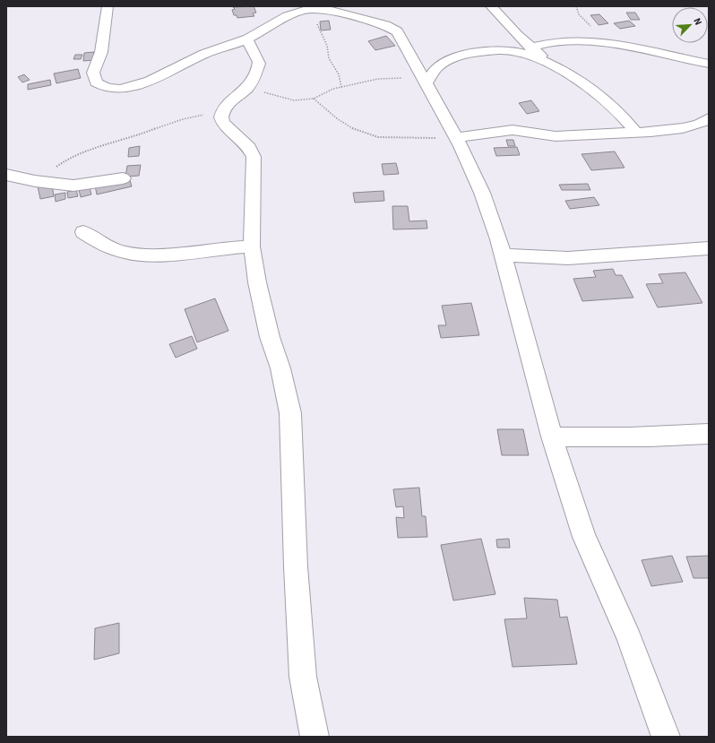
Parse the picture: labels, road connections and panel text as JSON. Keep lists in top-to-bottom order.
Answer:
{
  "north": "top right"
}
